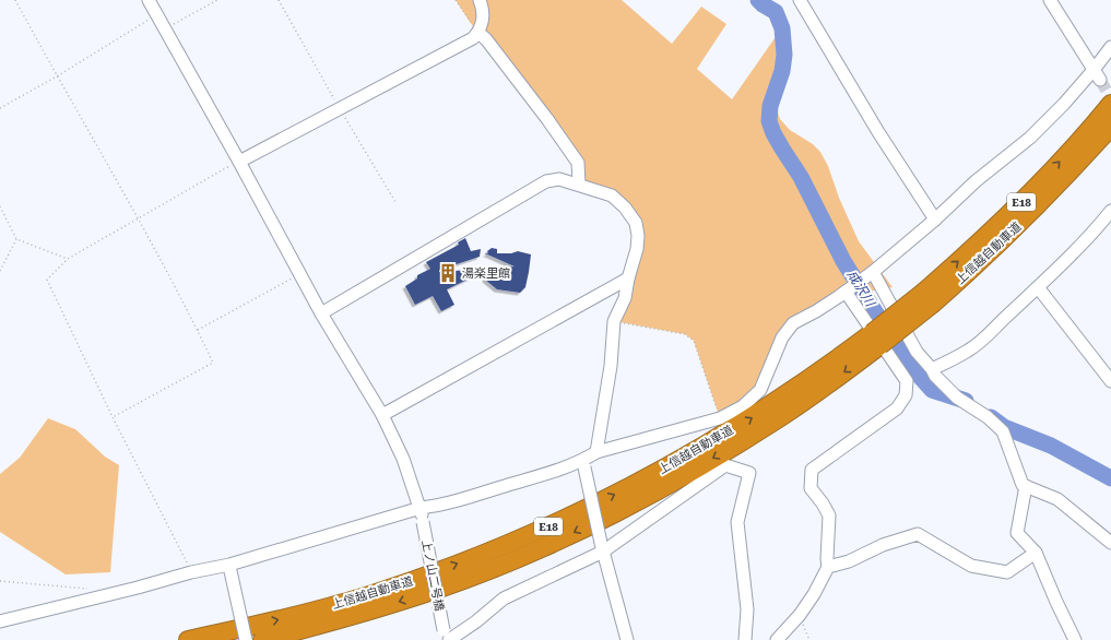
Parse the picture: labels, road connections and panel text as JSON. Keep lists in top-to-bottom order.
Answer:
{
  "streets": {
    "highway": ["E18", "上信越自動車道"],
    "street": ["上ノ山二号橋"]
  },
  "water": ["成沢川"],
  "places": {
    "building": ["湯楽里館"]
  }
}
